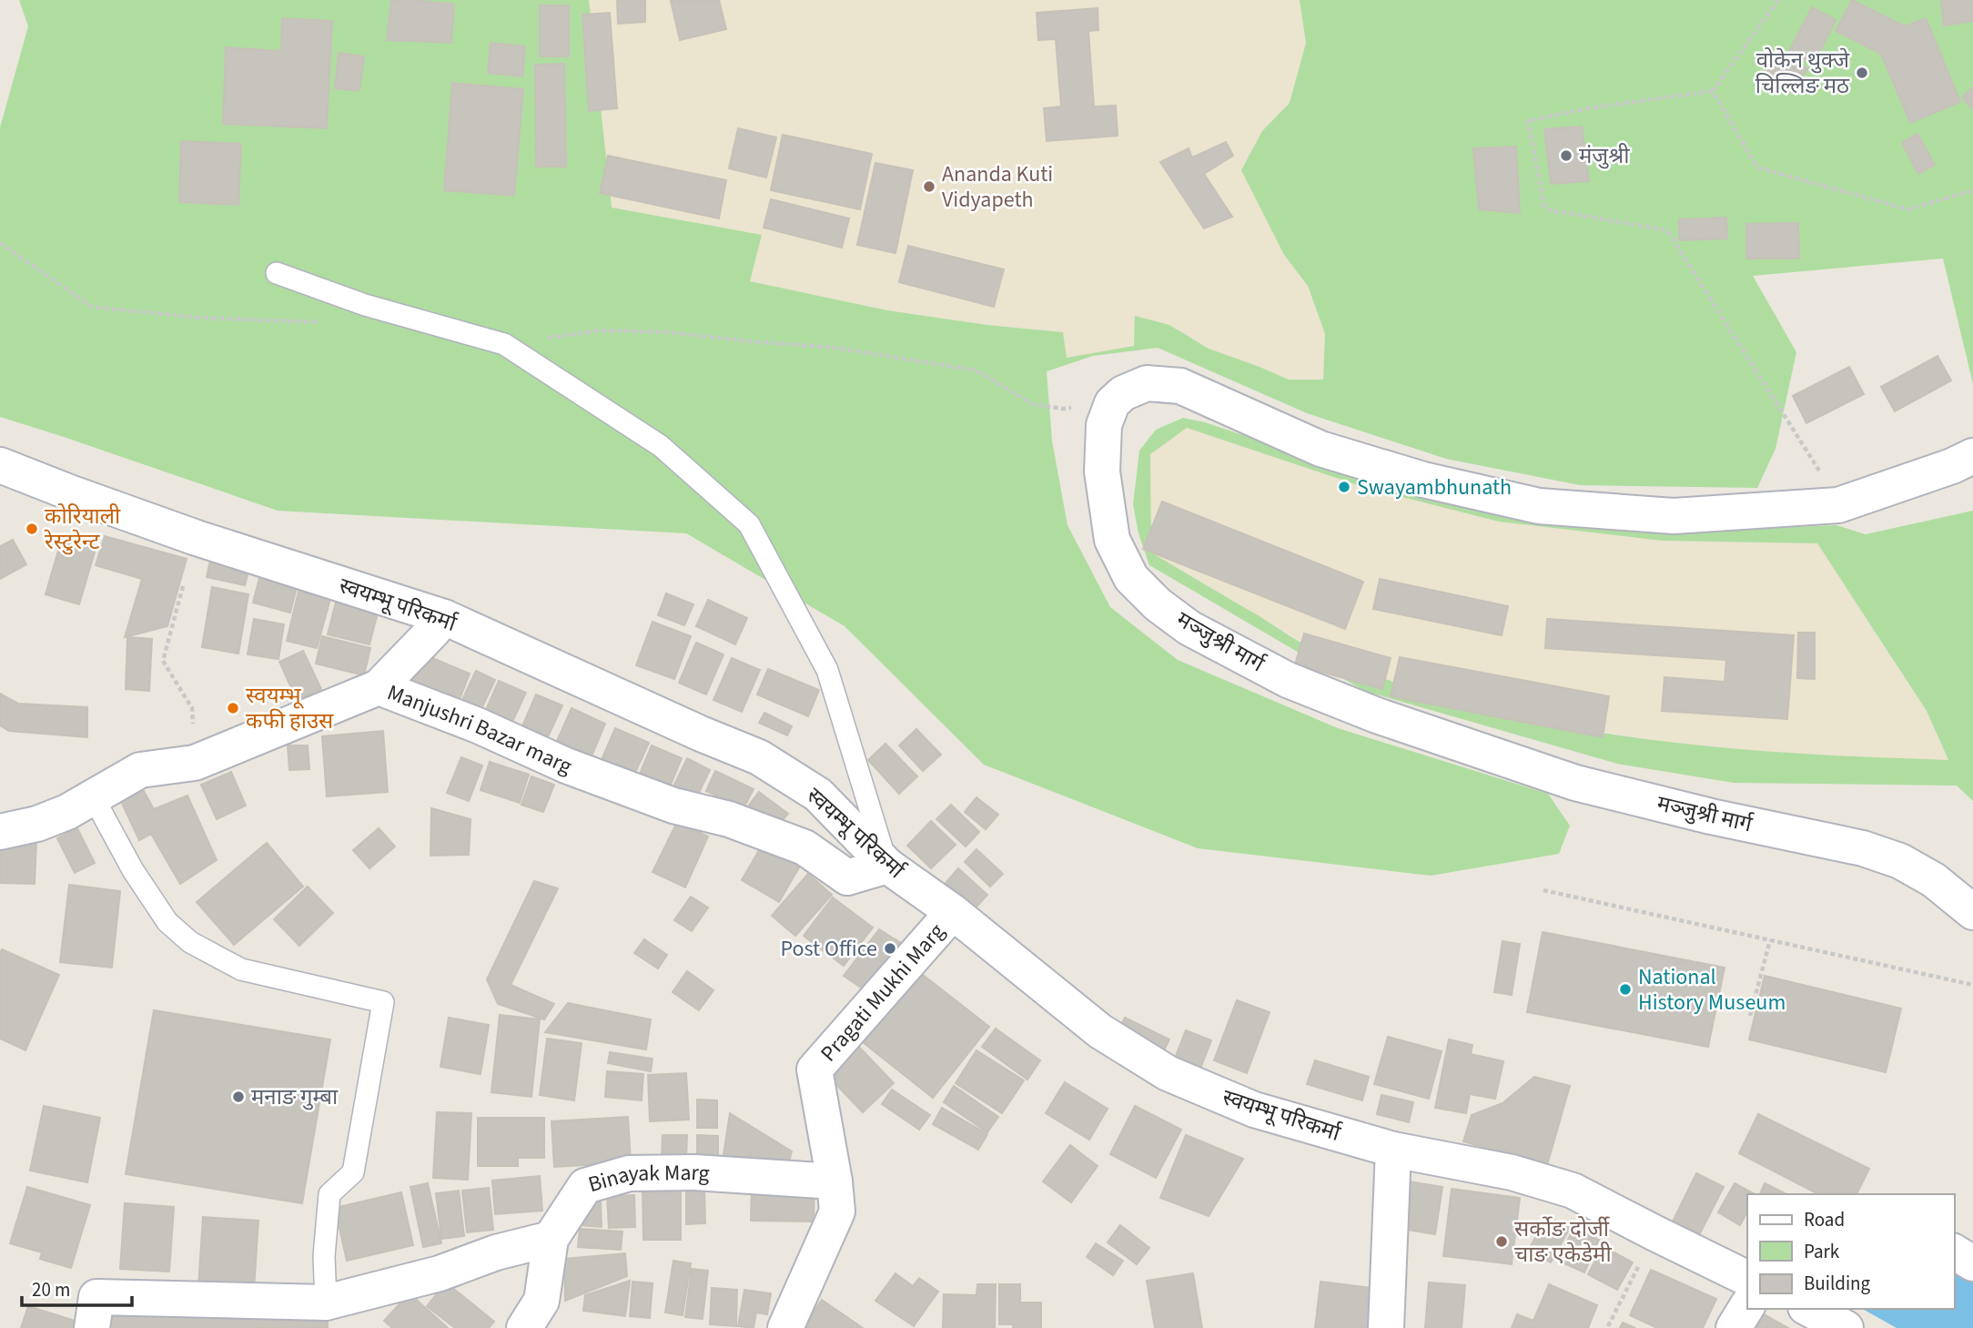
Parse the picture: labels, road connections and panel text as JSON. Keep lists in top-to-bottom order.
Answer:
{
  "streets": {
    "street": [
      "स्वयम्भू परिकर्मा",
      "मञ्जुश्री मार्ग",
      "Manjushri Bazar marg",
      "Pragati Mukhi Marg",
      "Binayak Marg"
    ]
  },
  "crossings": [
    ["स्वयम्भू परिकर्मा", "Manjushri Bazar marg"],
    ["स्वयम्भू परिकर्मा", "Pragati Mukhi Marg"],
    ["Pragati Mukhi Marg", "Binayak Marg"]
  ],
  "places": [
    "वोकेन थुक्जे चिल्लिङ मठ",
    "मंजुश्री",
    "Ananda Kuti Vidyapeth",
    "Swayambhunath",
    "कोरियाली रेस्टुरेन्ट",
    "स्वयम्भू कफी हाउस",
    "Post Office",
    "National History Museum",
    "मनाङ गुम्बा",
    "सर्कोङ दोर्जी चाङ एकेडेमी"
  ],
  "legend": ["Road", "Park", "Building"],
  "scale_bar": "20 m"
}
